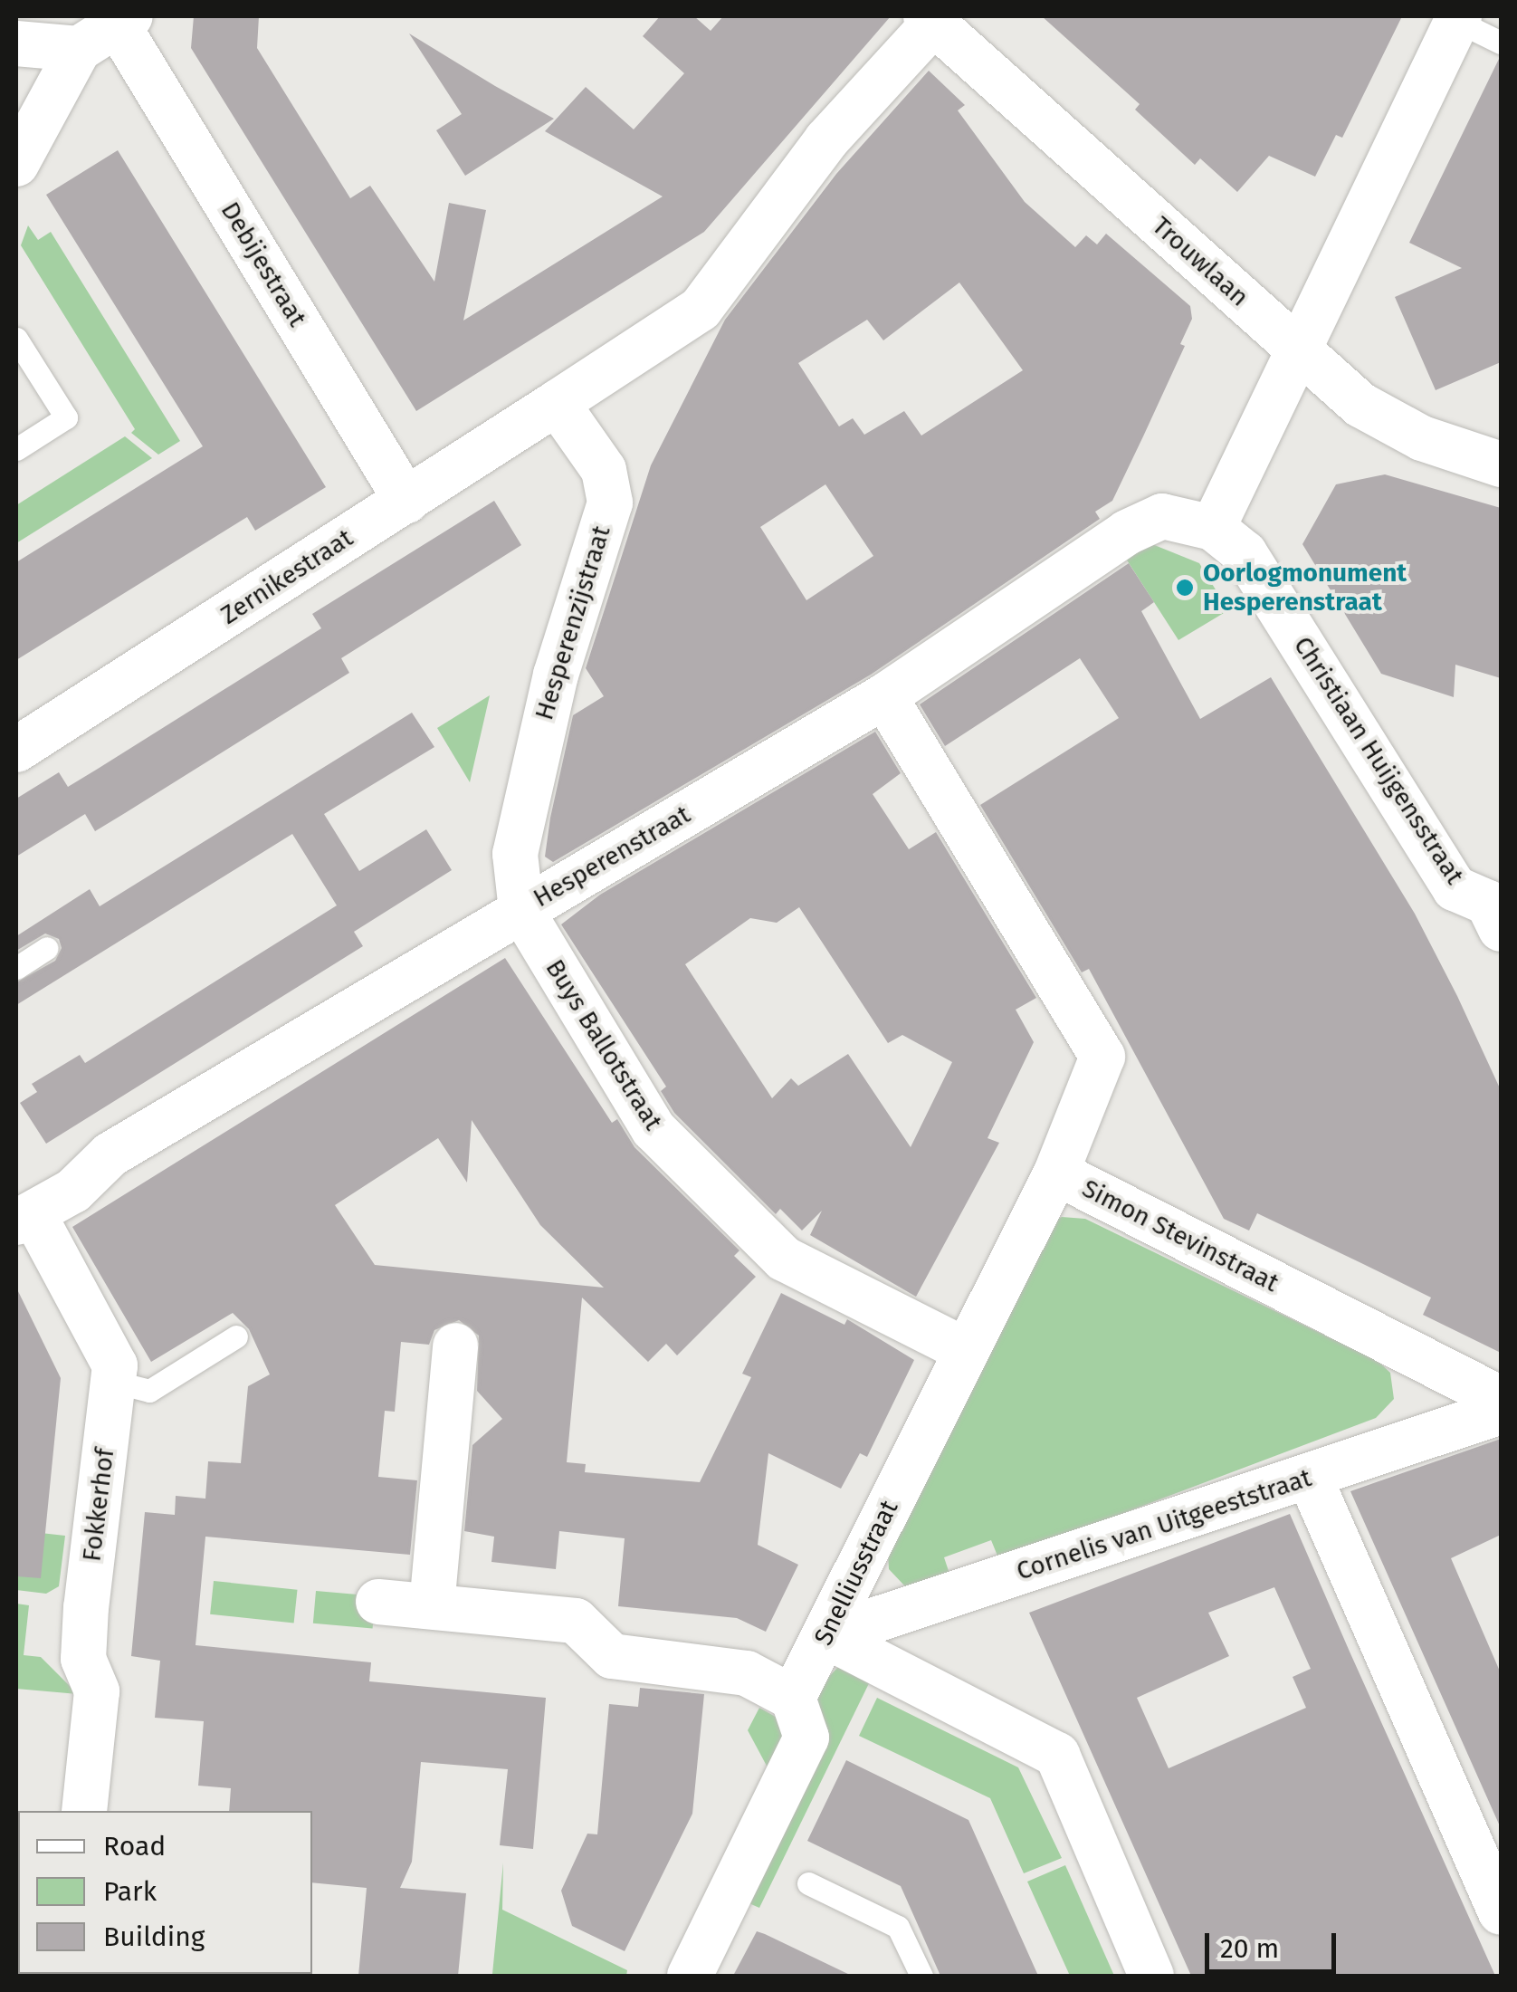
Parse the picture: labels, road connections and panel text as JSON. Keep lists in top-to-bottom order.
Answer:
{
  "streets": {
    "street": [
      "Trouwlaan",
      "Debijestraat",
      "Zernikestraat",
      "Hesperenzijstraat",
      "Christiaan Huijgensstraat",
      "Hesperenstraat",
      "Buys Ballotstraat",
      "Simon Stevinstraat",
      "Fokkerhof",
      "Cornelis van Uitgeeststraat",
      "Snelliusstraat"
    ]
  },
  "crossings": [
    ["Debijestraat", "Zernikestraat"],
    ["Zernikestraat", "Hesperenzijstraat"],
    ["Hesperenzijstraat", "Hesperenstraat"],
    ["Hesperenzijstraat", "Buys Ballotstraat"],
    ["Christiaan Huijgensstraat", "Hesperenstraat"],
    ["Hesperenstraat", "Buys Ballotstraat"],
    ["Hesperenstraat", "Simon Stevinstraat"],
    ["Hesperenstraat", "Fokkerhof"],
    ["Buys Ballotstraat", "Snelliusstraat"],
    ["Simon Stevinstraat", "Snelliusstraat"],
    ["Cornelis van Uitgeeststraat", "Snelliusstraat"]
  ],
  "places": ["Oorlogmonument Hesperenstraat"],
  "legend": ["Road", "Park", "Building"],
  "scale_bar": "20 m"
}
